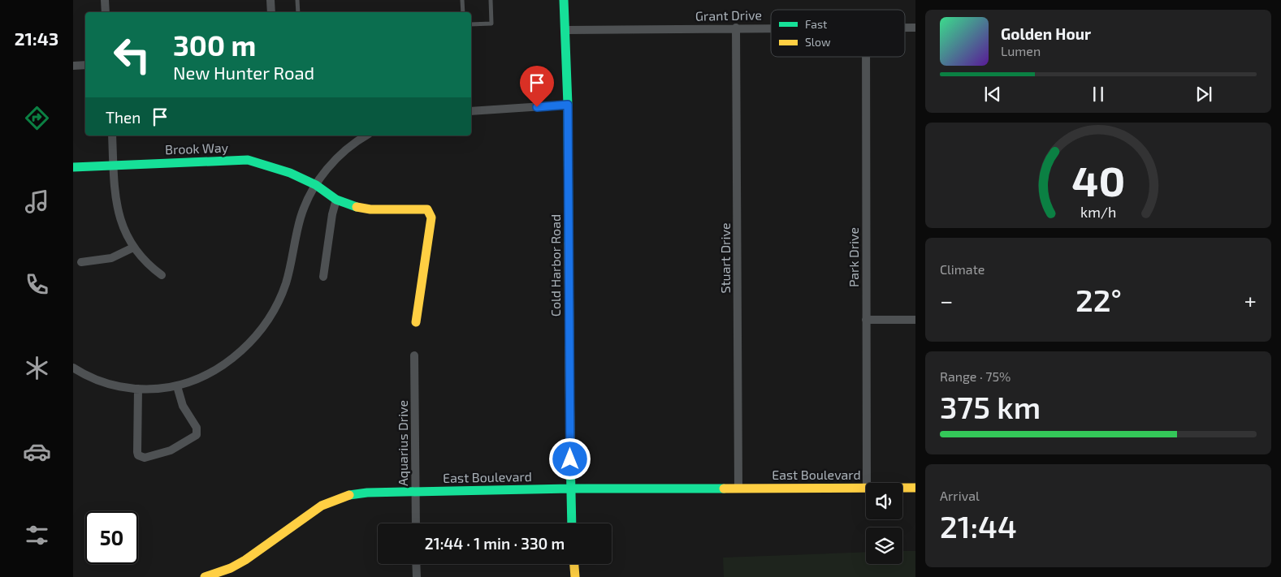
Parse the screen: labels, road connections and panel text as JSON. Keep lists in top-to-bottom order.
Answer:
{
  "streets": {
    "street": [
      "Grant Drive",
      "Brook Way",
      "Park Drive",
      "Stuart Drive",
      "Cold Harbor Road",
      "Aquarius Drive",
      "East Boulevard"
    ]
  },
  "crossings": [
    ["Grant Drive", "Stuart Drive"],
    ["Grant Drive", "Cold Harbor Road"],
    ["Stuart Drive", "East Boulevard"],
    ["Cold Harbor Road", "East Boulevard"],
    ["Aquarius Drive", "East Boulevard"]
  ],
  "legend": ["Fast", "Slow"],
  "page": {
    "tabs": "21:43",
    "turn": ["300 m", "New Hunter Road"],
    "song": ["Golden Hour", "Lumen"],
    "then": "Then",
    "tile": [
      "Climate",
      ["Range · 75%", "375 km"],
      ["Arrival", "21:44"]
    ],
    "heat": ["−", "22°", "+"],
    "limit": "50",
    "trip": "21:44 · 1 min · 330 m",
    "gauge": ["40", "km/h"]
  }
}
